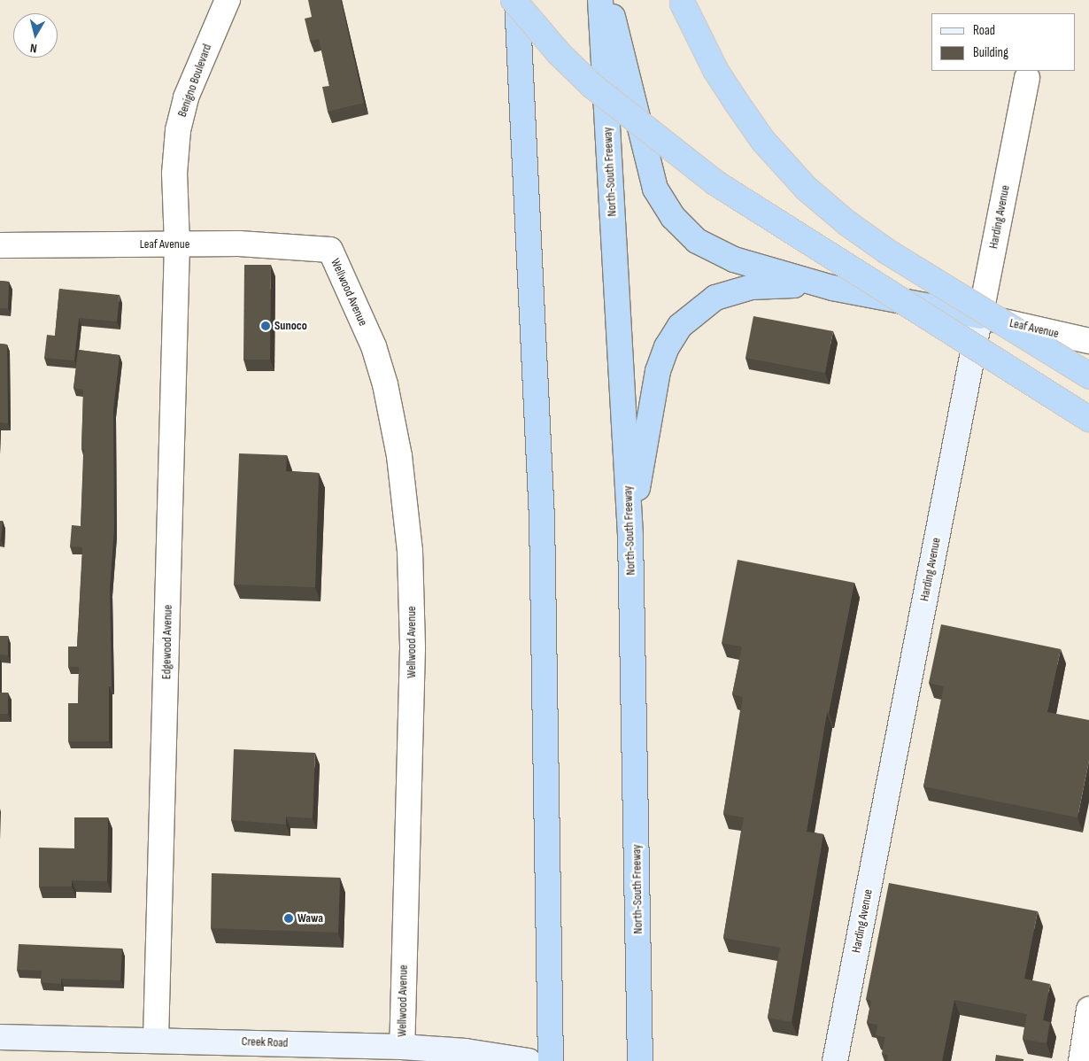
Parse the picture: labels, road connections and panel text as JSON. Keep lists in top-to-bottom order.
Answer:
{
  "streets": {
    "highway": ["North-South Freeway"],
    "main road": ["Harding Avenue", "Creek Road"],
    "street": [
      "Benigno Boulevard",
      "Leaf Avenue",
      "Wellwood Avenue",
      "Edgewood Avenue"
    ]
  },
  "crossings": [
    ["Benigno Boulevard", "Leaf Avenue"],
    ["Benigno Boulevard", "Edgewood Avenue"],
    ["Harding Avenue", "Leaf Avenue"],
    ["Leaf Avenue", "Wellwood Avenue"],
    ["Leaf Avenue", "Edgewood Avenue"],
    ["Wellwood Avenue", "Creek Road"],
    ["Edgewood Avenue", "Creek Road"]
  ],
  "places": ["Sunoco", "Wawa"],
  "legend": ["Road", "Building"],
  "north": "bottom"
}
